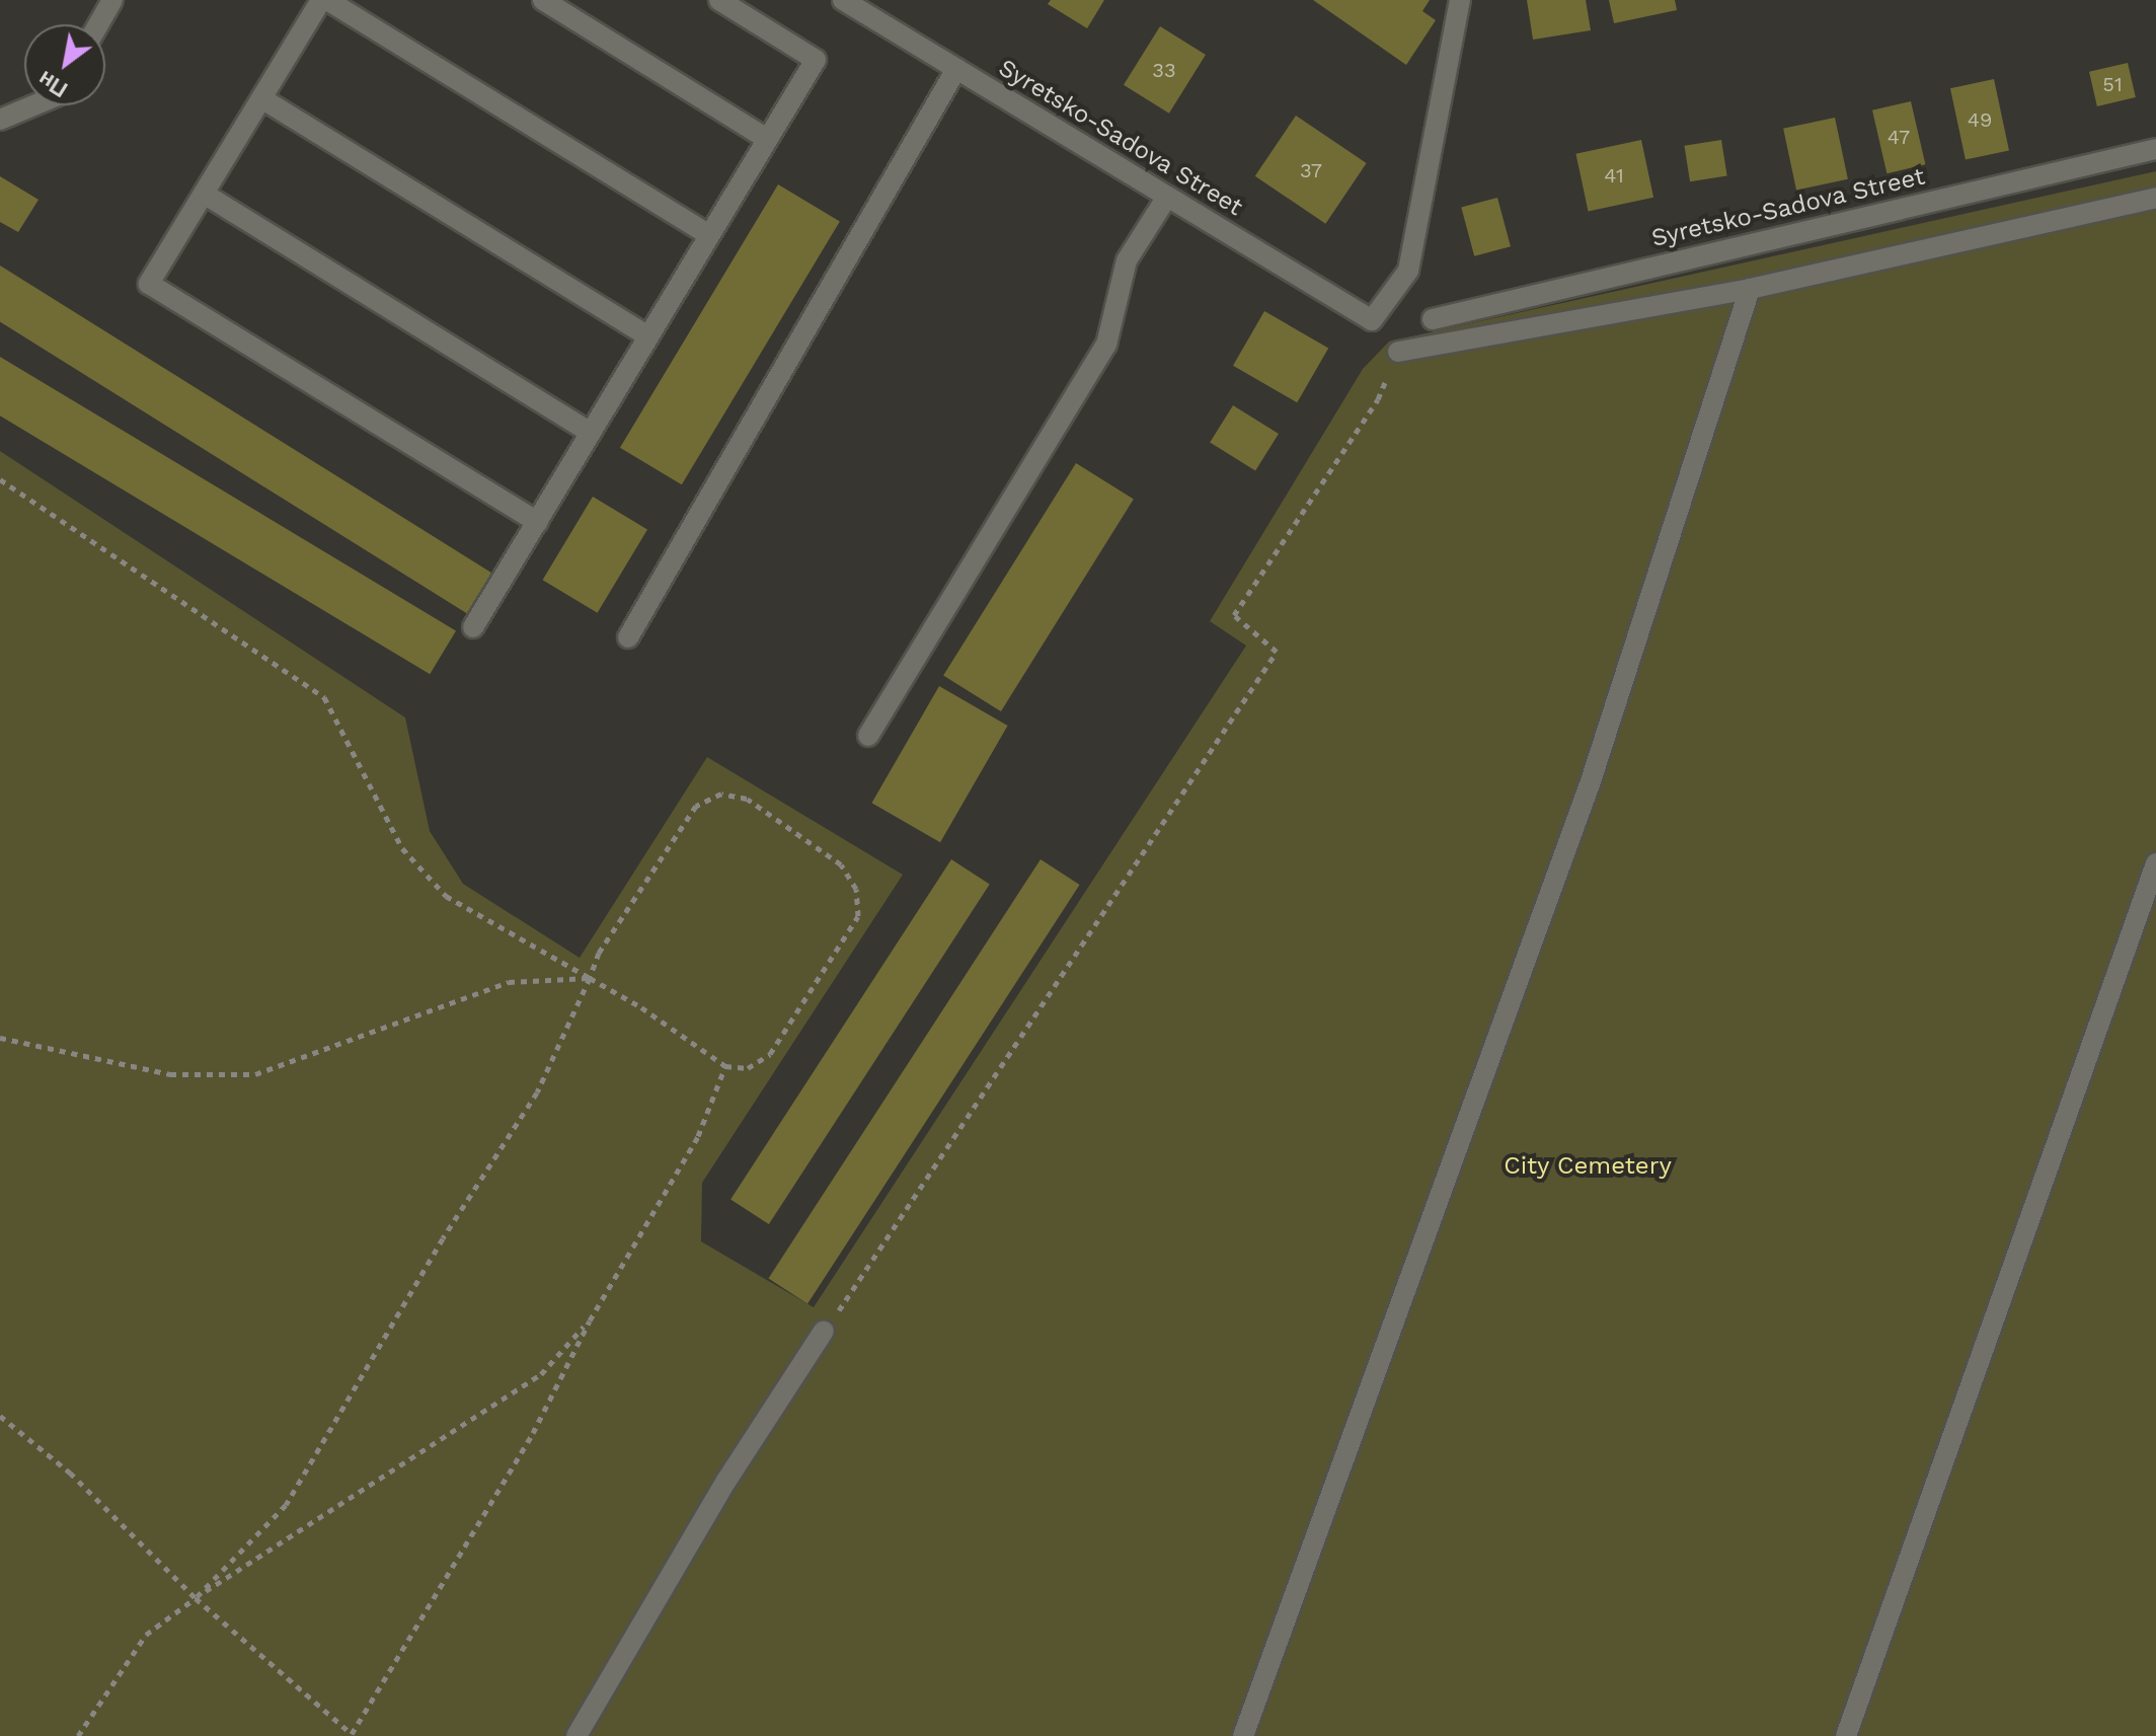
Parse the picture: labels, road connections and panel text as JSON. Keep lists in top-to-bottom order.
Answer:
{
  "streets": {
    "street": ["Syretsko-Sadova Street"]
  },
  "parks": ["City Cemetery"],
  "house_numbers": [
    "33",
    "51",
    "49",
    "47",
    "37",
    "41"
  ],
  "north": "bottom left"
}
